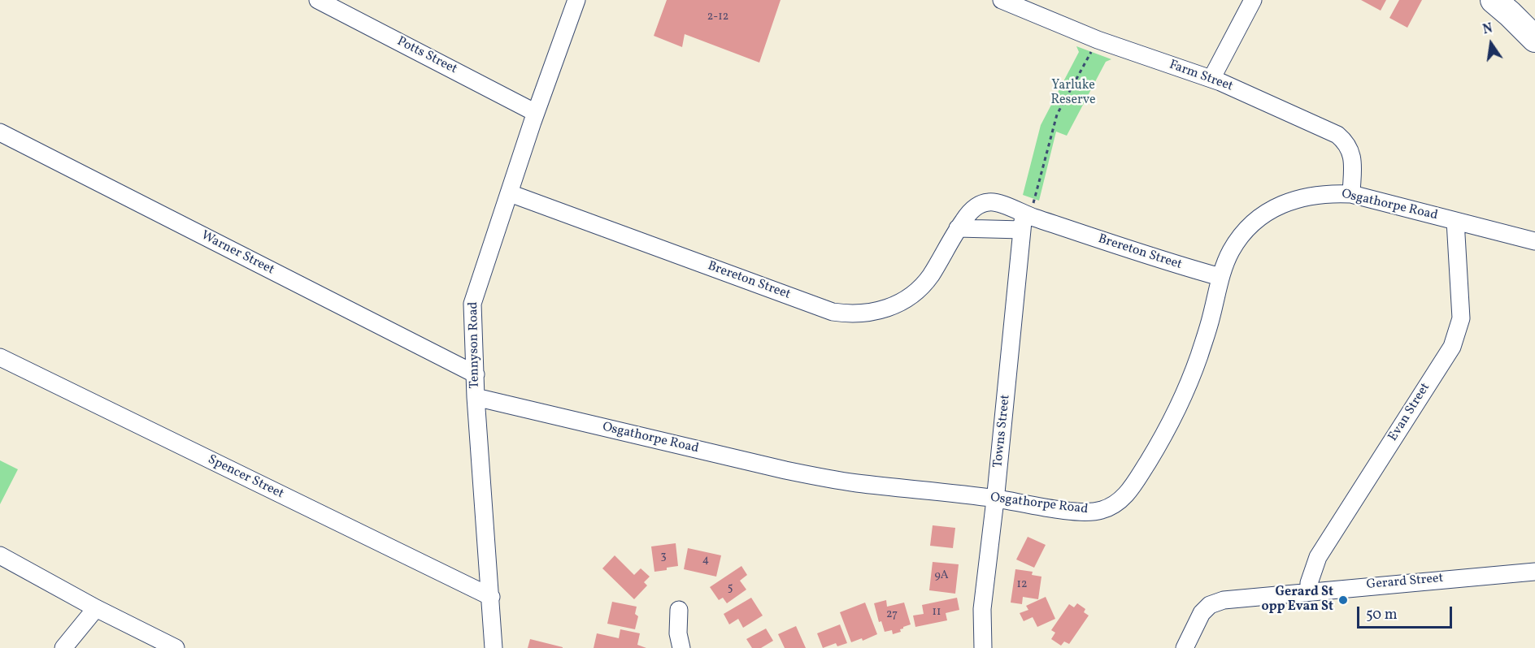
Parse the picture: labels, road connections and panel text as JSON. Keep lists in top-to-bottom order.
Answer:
{
  "streets": {
    "street": [
      "Potts Street",
      "Farm Street",
      "Osgathorpe Road",
      "Brereton Street",
      "Warner Street",
      "Tennyson Road",
      "Evan Street",
      "Towns Street",
      "Spencer Street",
      "Gerard Street"
    ]
  },
  "crossings": [
    ["Potts Street", "Tennyson Road"],
    ["Farm Street", "Osgathorpe Road"],
    ["Osgathorpe Road", "Brereton Street"],
    ["Osgathorpe Road", "Tennyson Road"],
    ["Osgathorpe Road", "Evan Street"],
    ["Osgathorpe Road", "Towns Street"],
    ["Brereton Street", "Tennyson Road"],
    ["Brereton Street", "Towns Street"],
    ["Warner Street", "Tennyson Road"],
    ["Tennyson Road", "Spencer Street"],
    ["Evan Street", "Gerard Street"]
  ],
  "parks": ["Yarluke Reserve"],
  "places": ["Gerard St opp Evan St"],
  "house_numbers": [
    "2-12",
    "3",
    "4",
    "9A",
    "12",
    "5",
    "11",
    "27"
  ],
  "scale_bar": "50 m",
  "north": "top"
}
